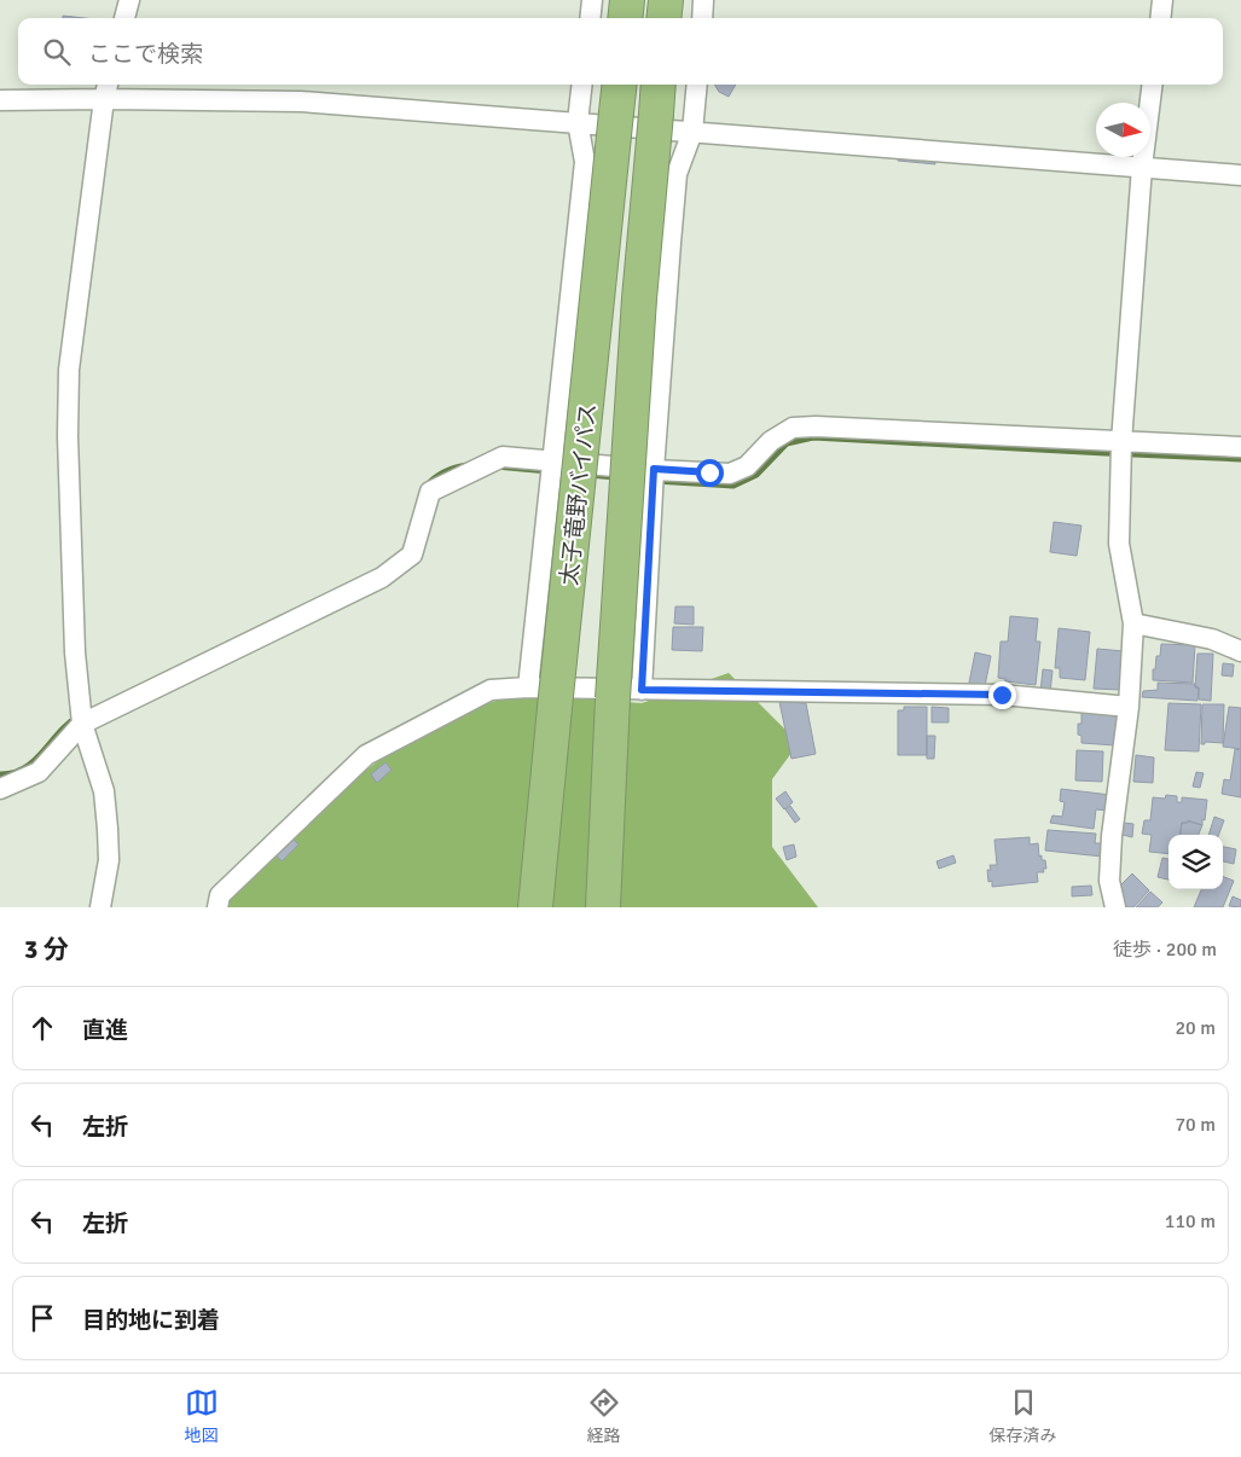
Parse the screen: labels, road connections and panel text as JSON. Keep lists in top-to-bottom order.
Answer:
{
  "streets": {
    "highway": ["太子竜野バイパス"]
  },
  "north": "right",
  "page": {
    "search": "ここで検索",
    "heading": ["3 分", "徒歩 · 200 m"],
    "list": [
      ["直進", "20 m"],
      ["左折", "70 m"],
      ["左折", "110 m"],
      "目的地に到着"
    ],
    "nav": ["地図", "経路", "保存済み"]
  }
}
